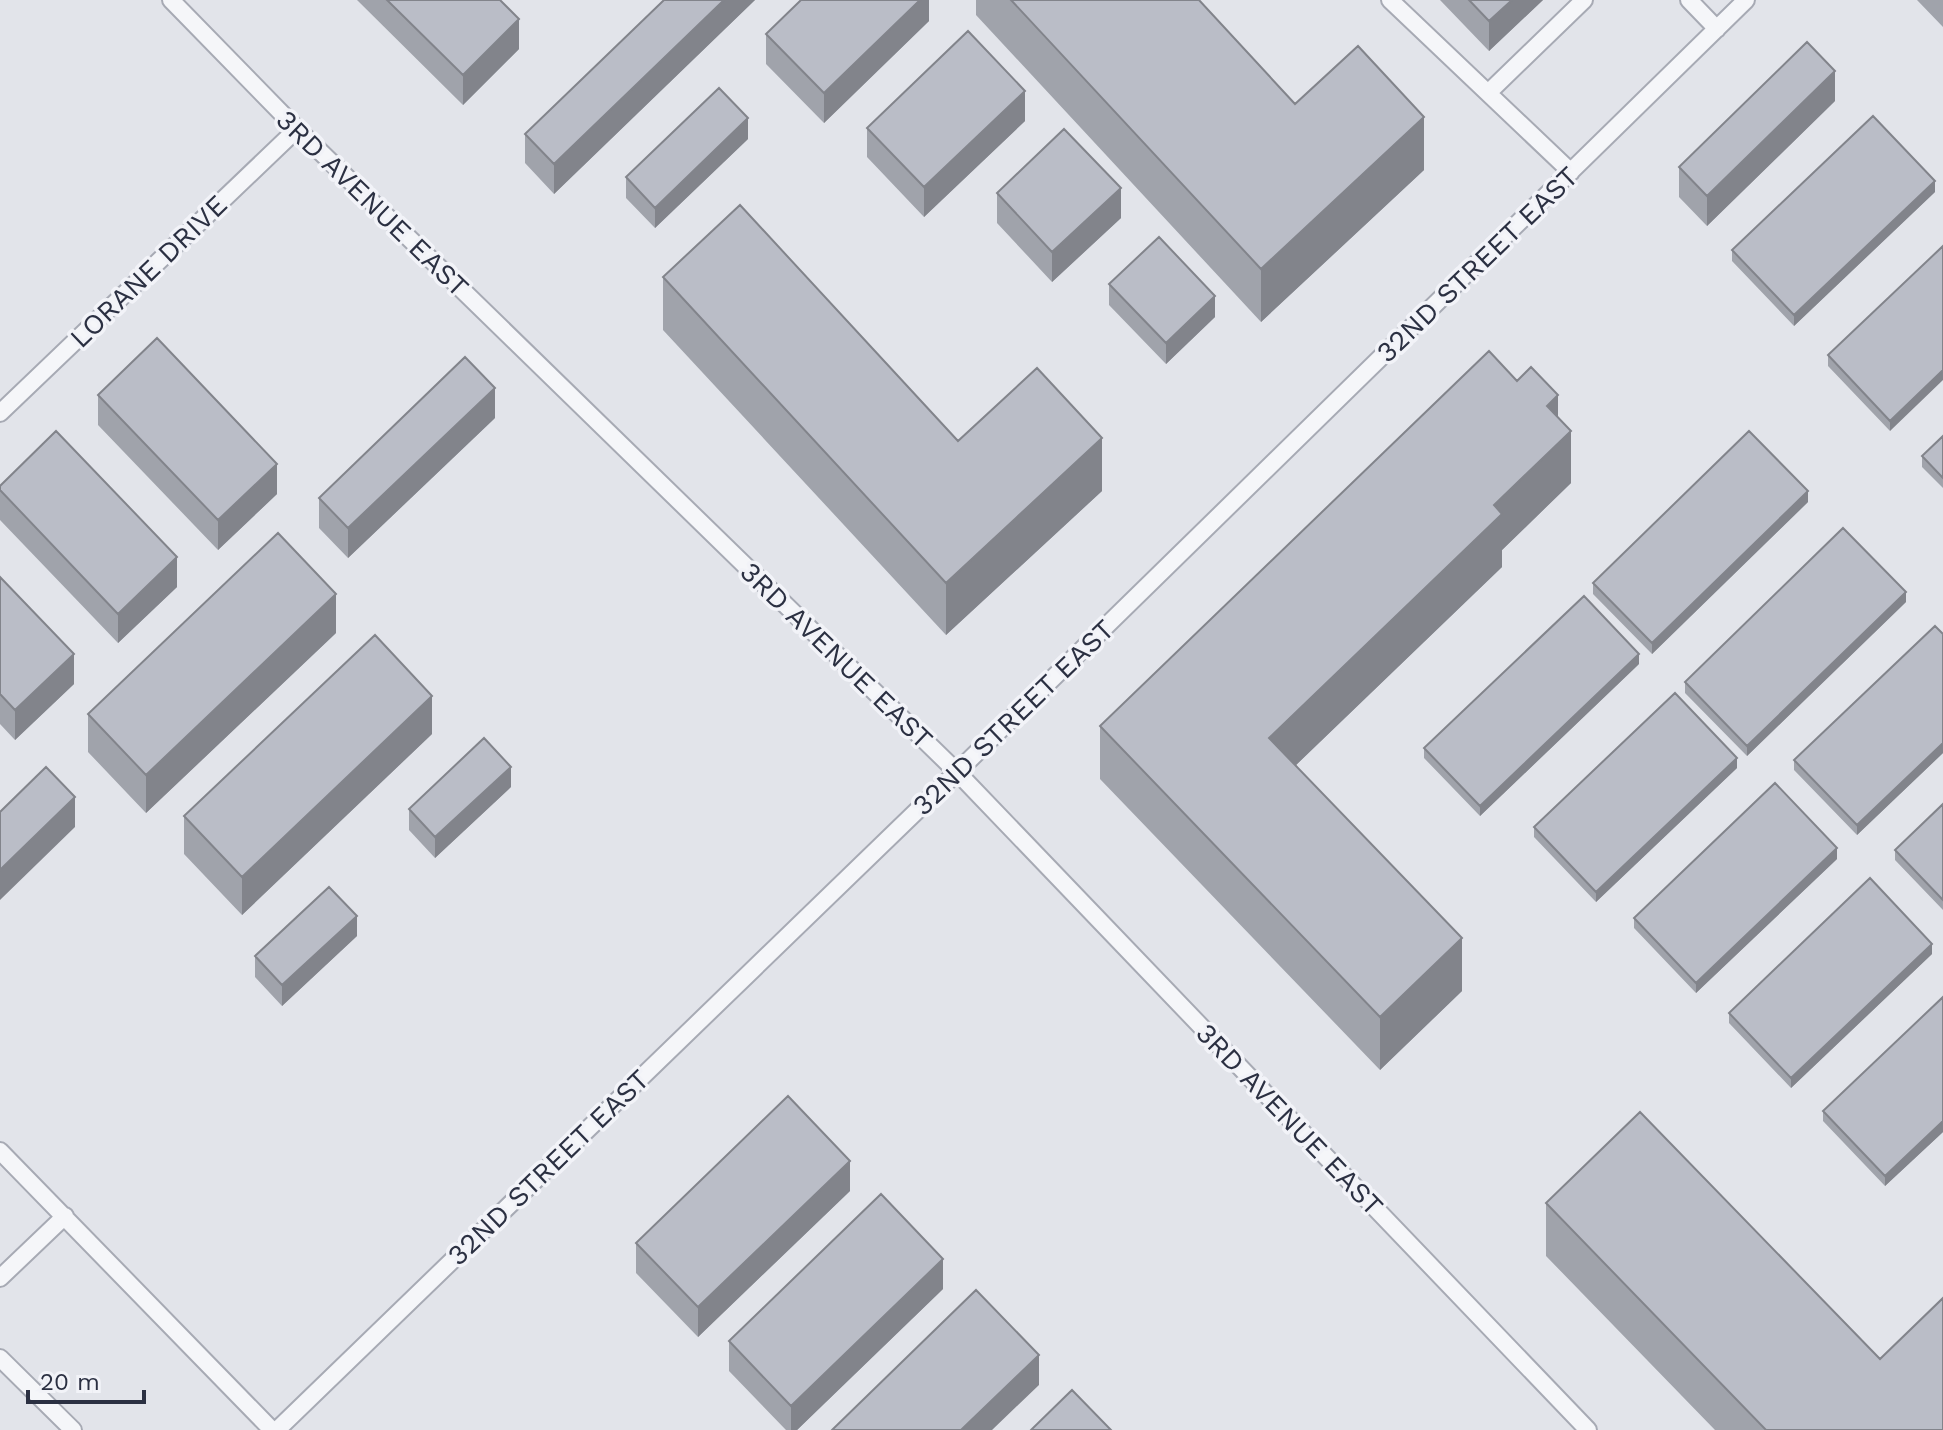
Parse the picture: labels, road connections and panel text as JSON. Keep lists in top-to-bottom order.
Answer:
{
  "streets": {
    "lane": ["3RD AVENUE EAST", "32ND STREET EAST", "LORANE DRIVE"]
  },
  "crossings": [
    ["3RD AVENUE EAST", "32ND STREET EAST"],
    ["3RD AVENUE EAST", "LORANE DRIVE"]
  ],
  "scale_bar": "20 m"
}
